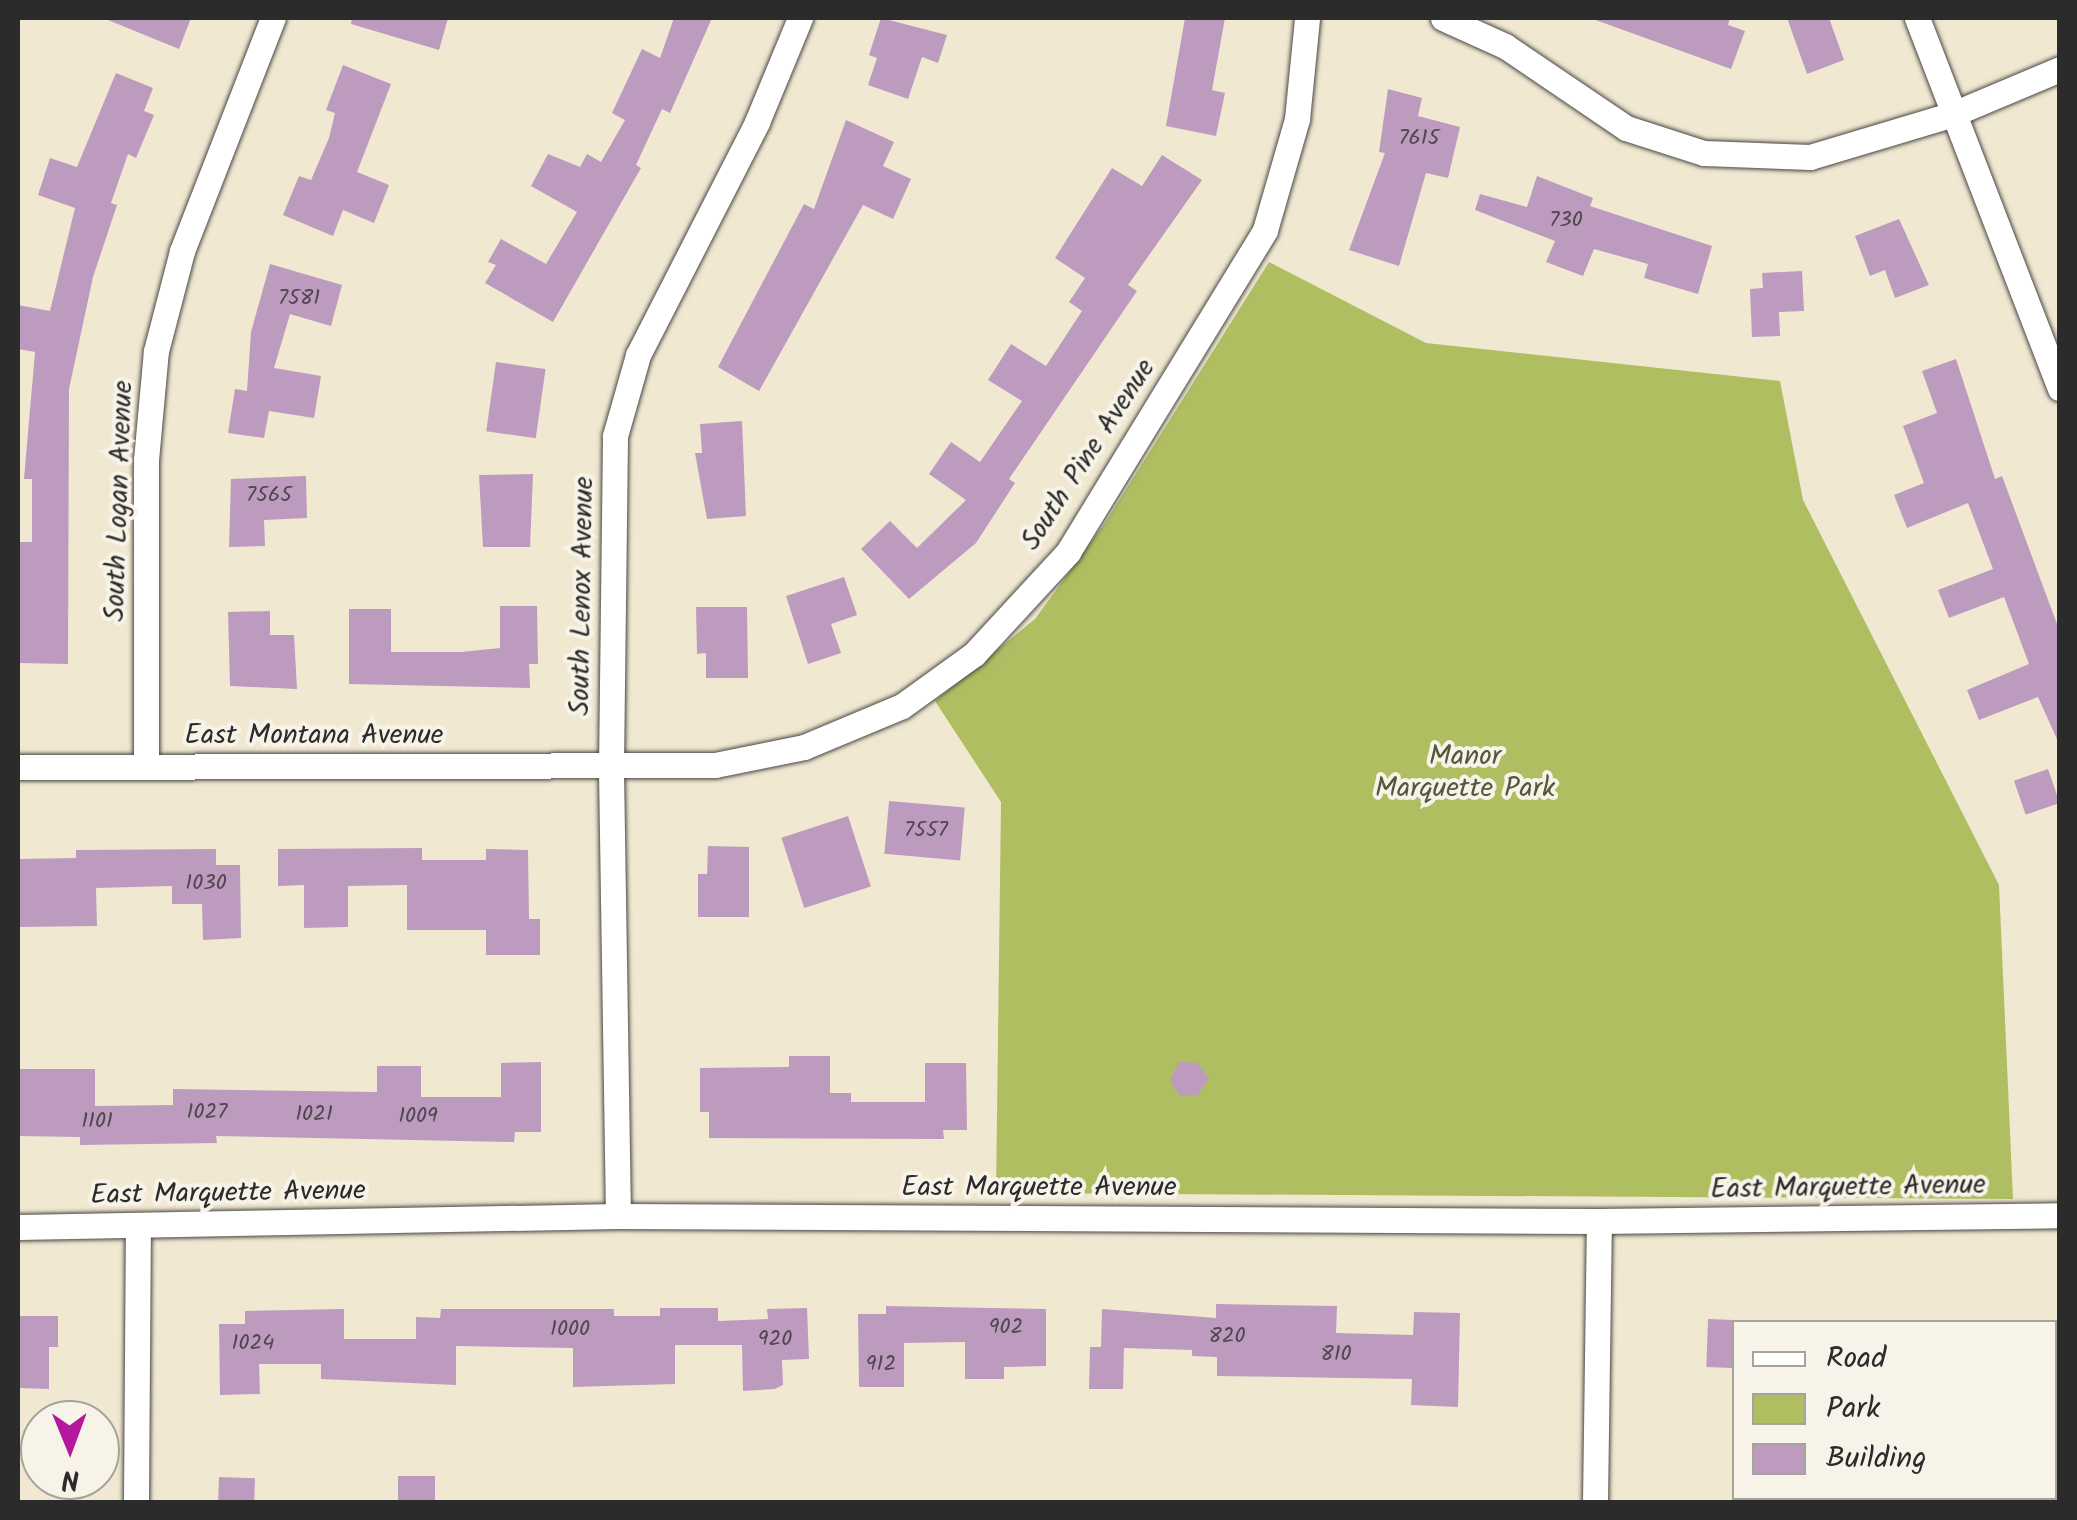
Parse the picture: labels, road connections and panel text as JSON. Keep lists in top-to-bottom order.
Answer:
{
  "streets": {
    "street": [
      "South Pine Avenue",
      "South Logan Avenue",
      "South Lenox Avenue",
      "East Montana Avenue",
      "East Marquette Avenue"
    ]
  },
  "crossings": [
    ["South Pine Avenue", "South Lenox Avenue"],
    ["South Pine Avenue", "East Montana Avenue"],
    ["South Logan Avenue", "East Montana Avenue"],
    ["South Lenox Avenue", "East Montana Avenue"],
    ["South Lenox Avenue", "East Marquette Avenue"]
  ],
  "parks": ["Manor Marquette Park"],
  "house_numbers": [
    "7615",
    "730",
    "7581",
    "7565",
    "7557",
    "1030",
    "1027",
    "1021",
    "1009",
    "1101",
    "902",
    "1000",
    "820",
    "920",
    "1024",
    "810",
    "912"
  ],
  "legend": ["Road", "Park", "Building"],
  "north": "bottom"
}
